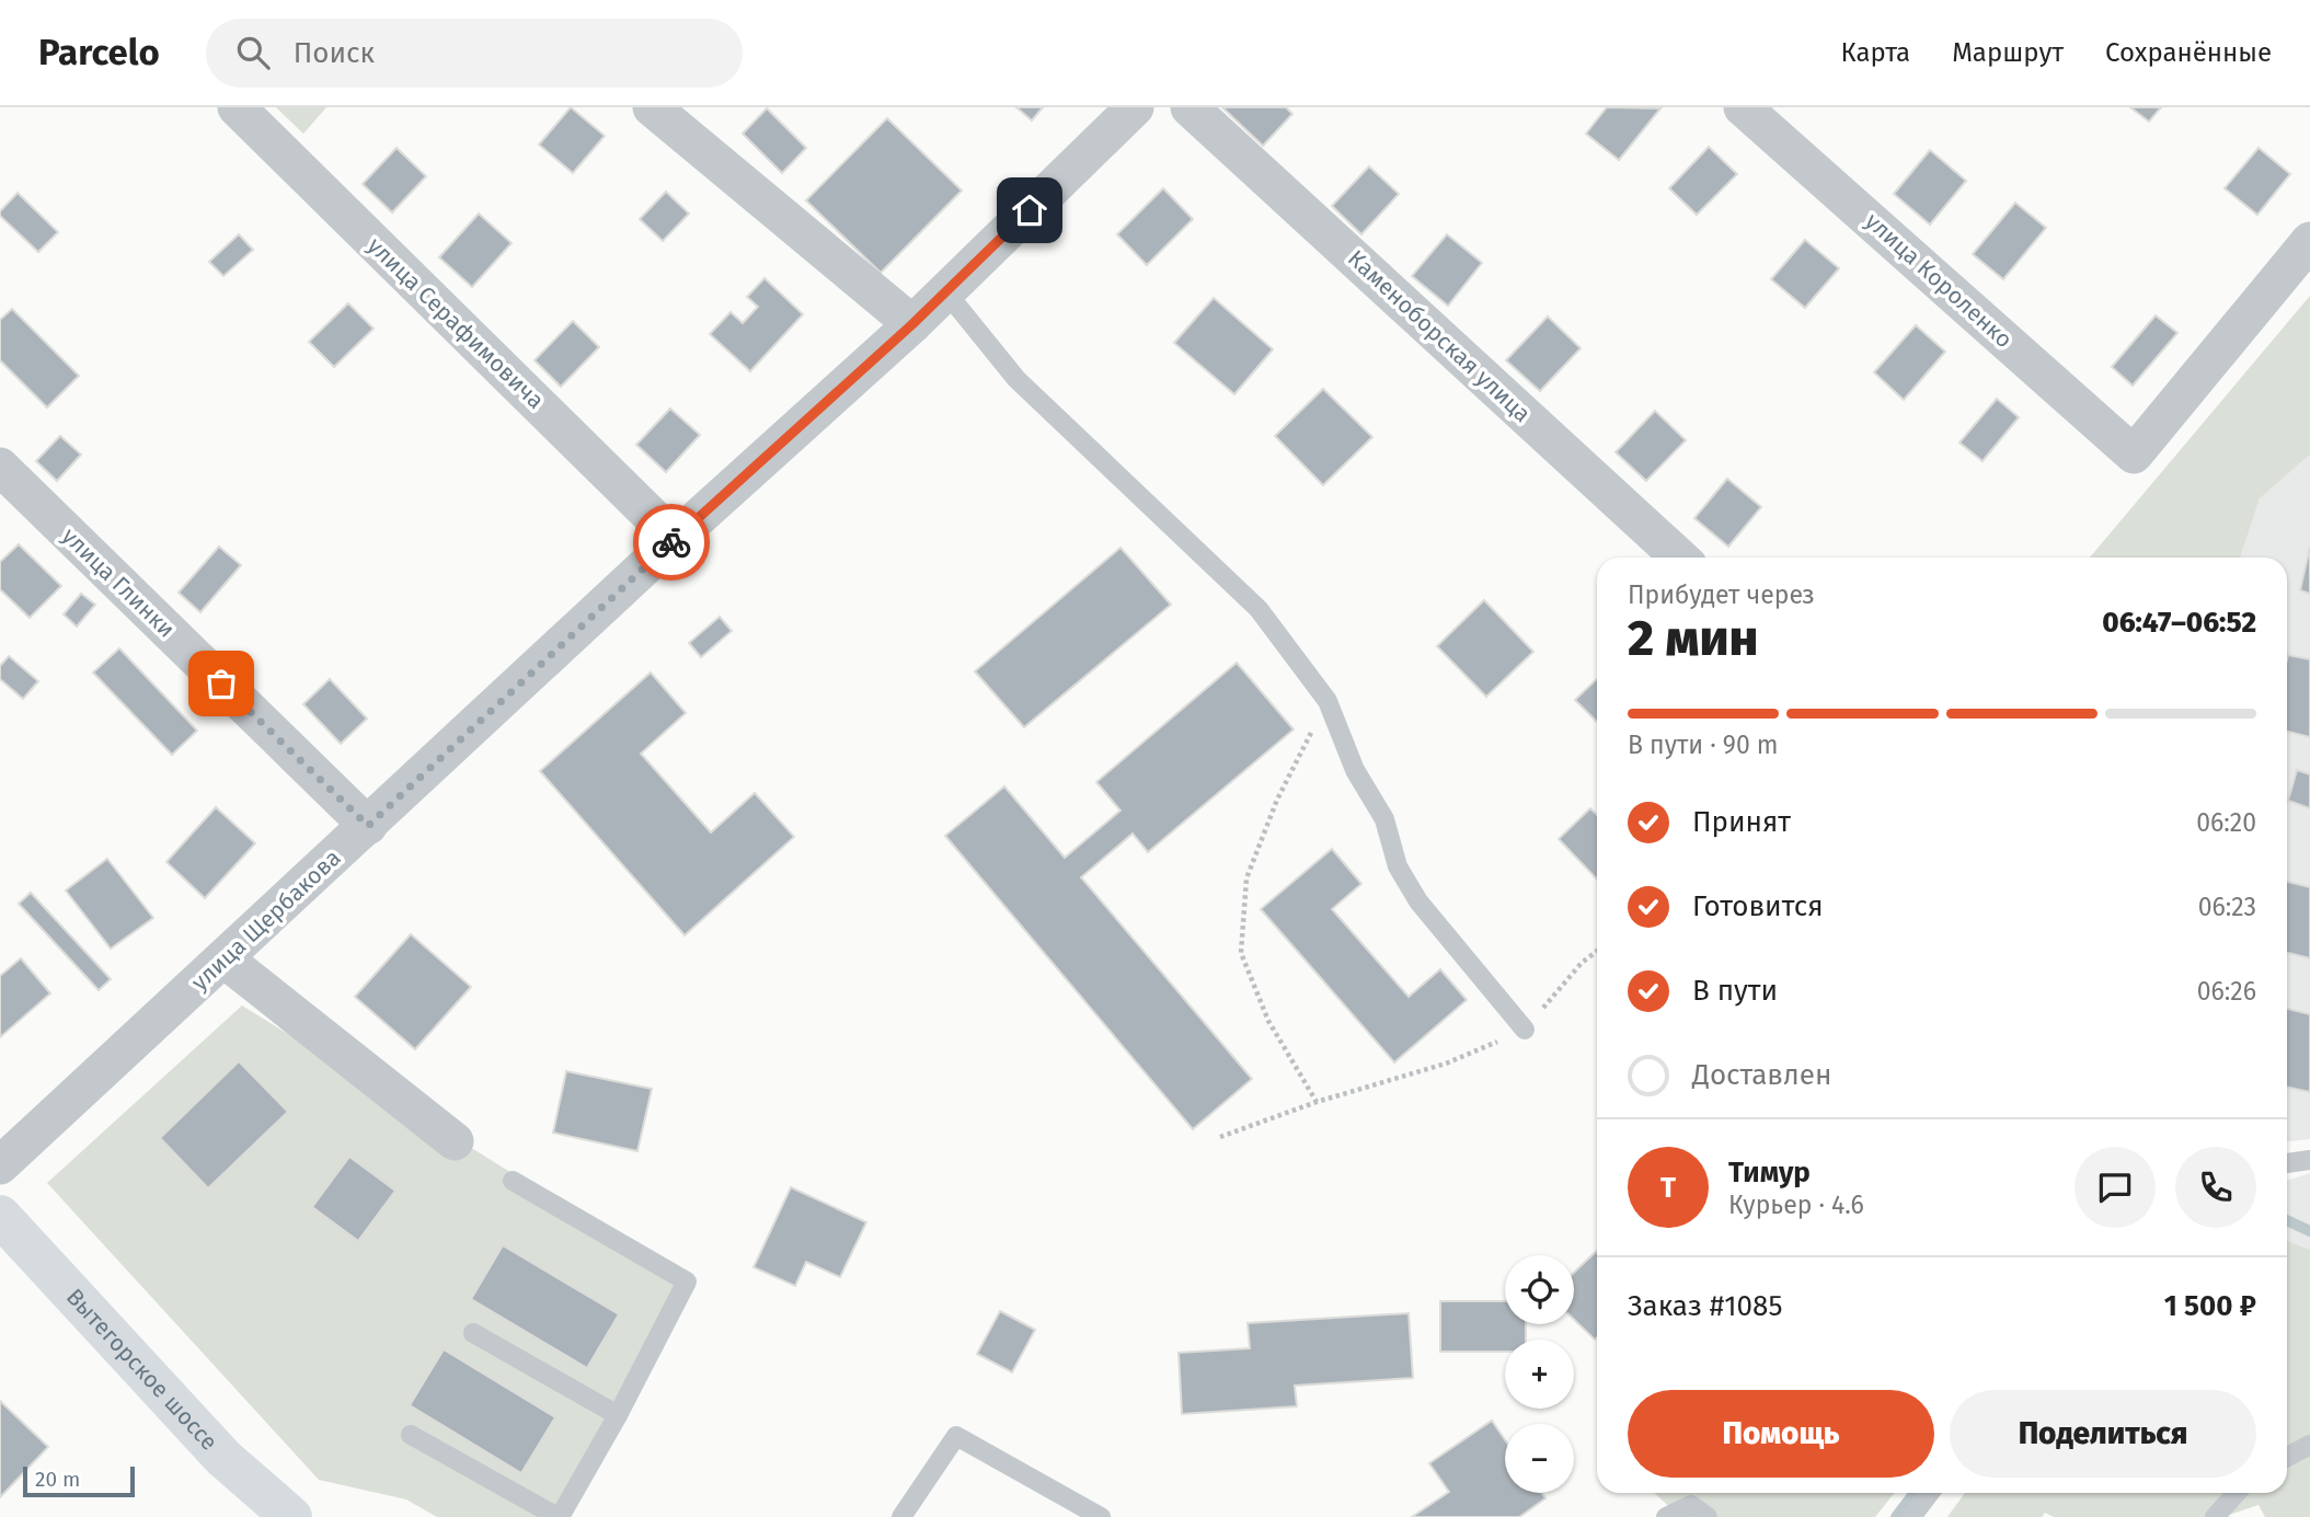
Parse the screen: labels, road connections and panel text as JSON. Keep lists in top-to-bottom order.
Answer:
{
  "streets": {
    "main road": ["Вытегорское шоссе"],
    "street": [
      "улица Короленко",
      "улица Серафимовича",
      "Каменоборская улица",
      "улица Глинки",
      "улица Щербакова"
    ]
  },
  "crossings": [
    ["улица Серафимовича", "улица Щербакова"],
    ["улица Глинки", "улица Щербакова"]
  ],
  "scale_bar": "20 m",
  "page": {
    "header": "Parcelo",
    "search": "Поиск",
    "nav": ["Карта", "Маршрут", "Сохранённые"],
    "heading": ["2 мин", "Прибудет через", "06:47–06:52"],
    "panel": [
      "Тимур",
      "Курьер · 4.6",
      "Заказ #1085",
      "1 500 ₽"
    ],
    "bar": "В пути · 90 m",
    "list": [
      ["Принят", "06:20"],
      ["Готовится", "06:23"],
      ["В пути", "06:26"],
      "Доставлен"
    ],
    "round": "Т",
    "map_buttons": ["+", "−"],
    "buttons": ["Помощь", "Поделиться"],
    "scale": "20 m"
  }
}
